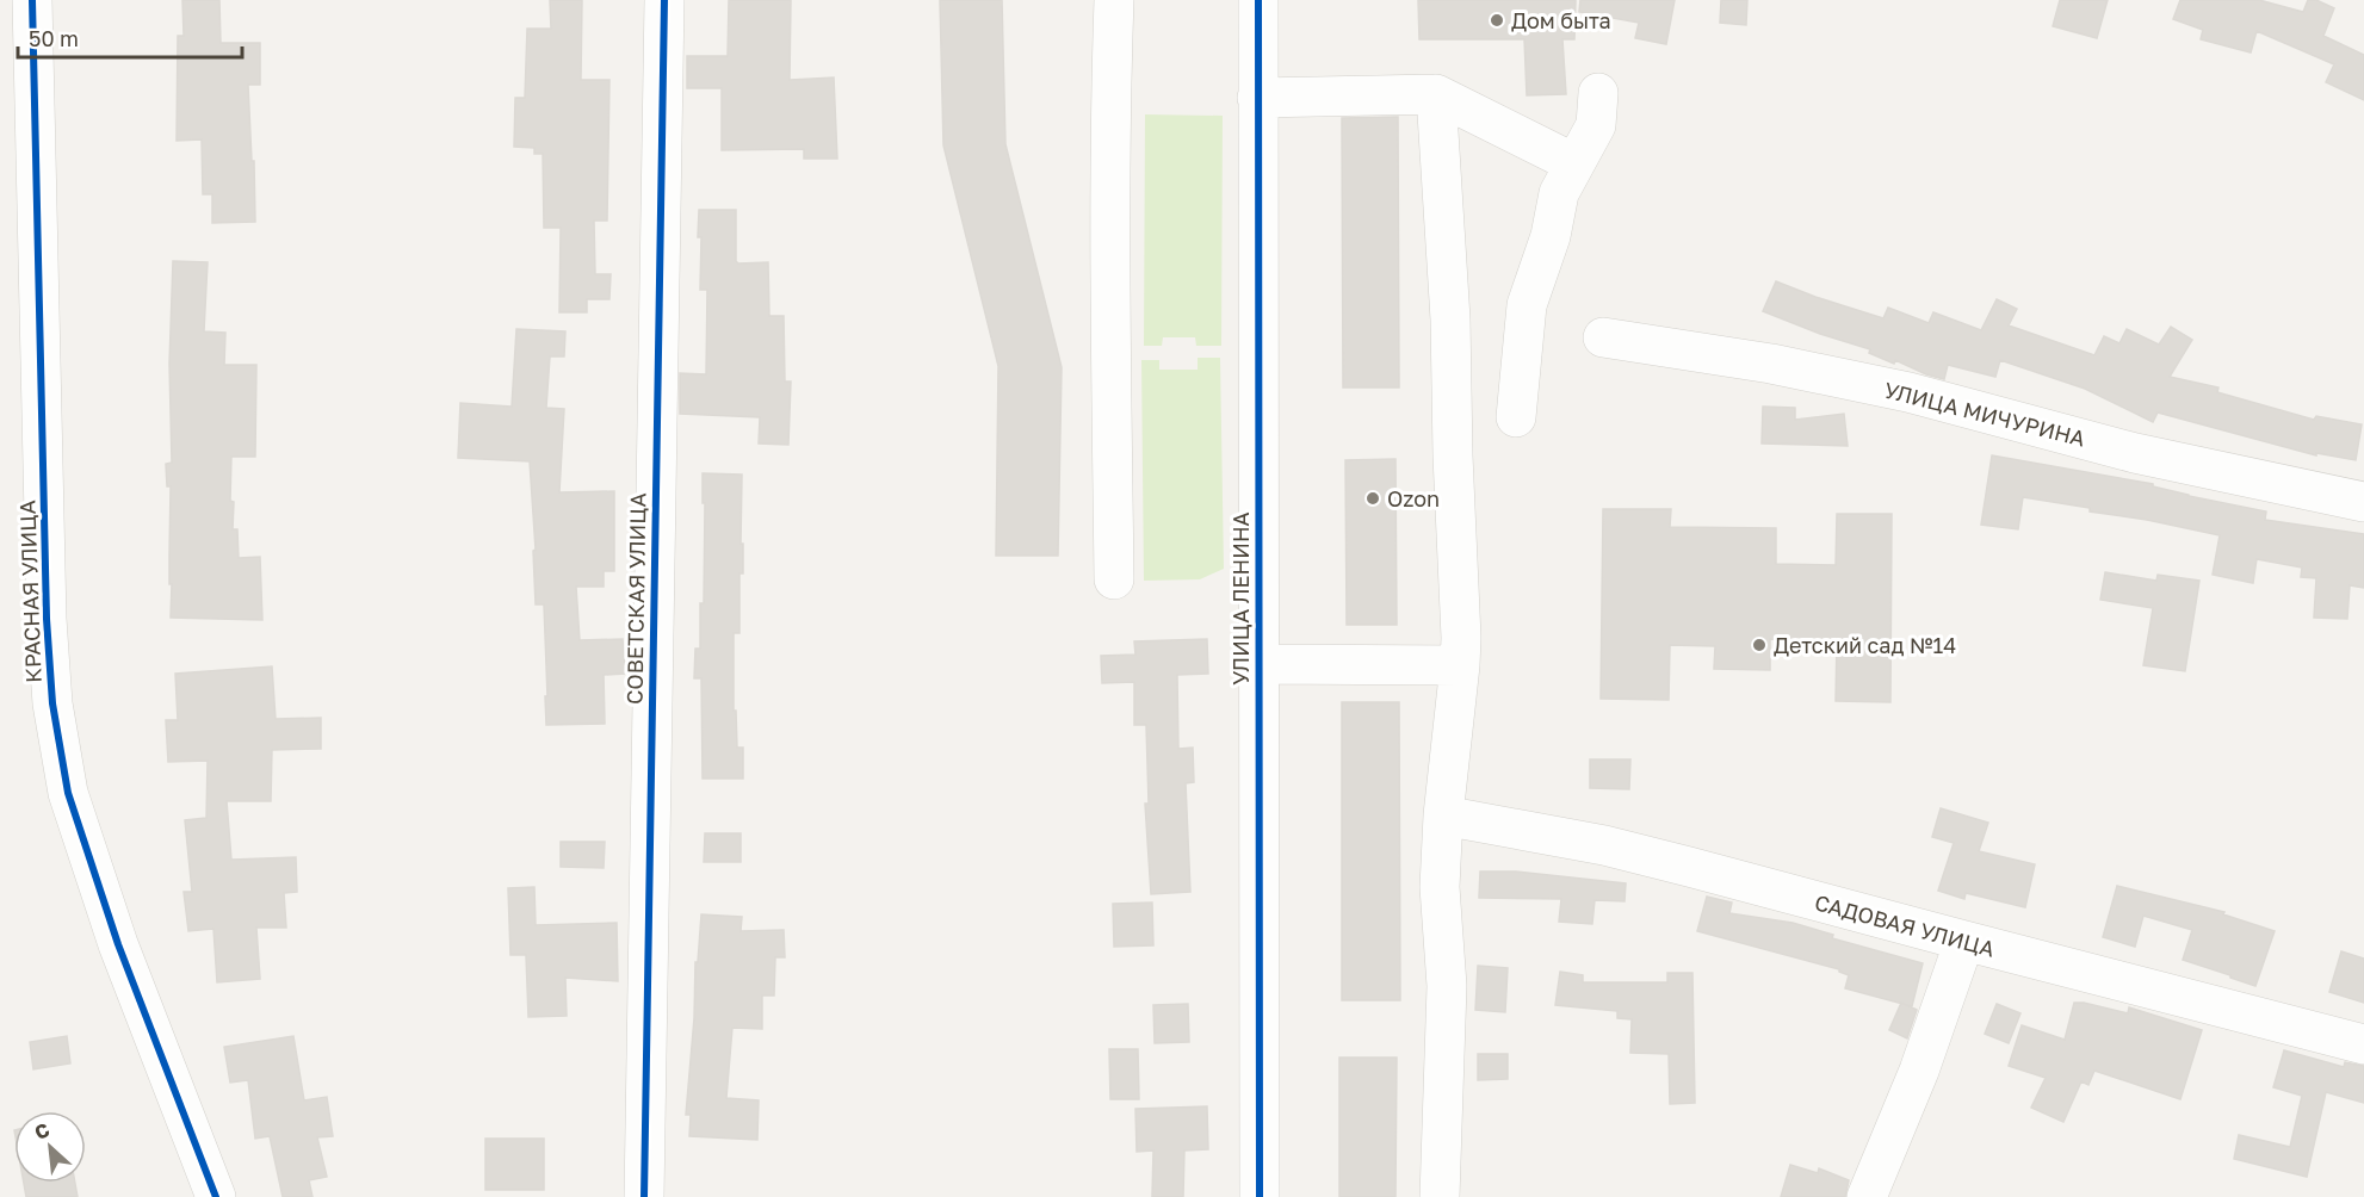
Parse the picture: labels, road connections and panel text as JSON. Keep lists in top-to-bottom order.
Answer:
{
  "streets": {
    "street": [
      "УЛИЦА МИЧУРИНА",
      "КРАСНАЯ УЛИЦА",
      "СОВЕТСКАЯ УЛИЦА",
      "УЛИЦА ЛЕНИНА",
      "САДОВАЯ УЛИЦА"
    ]
  },
  "places": ["Дом быта", "Ozon", "Детский сад №14"],
  "scale_bar": "50 m",
  "north": "top left"
}
